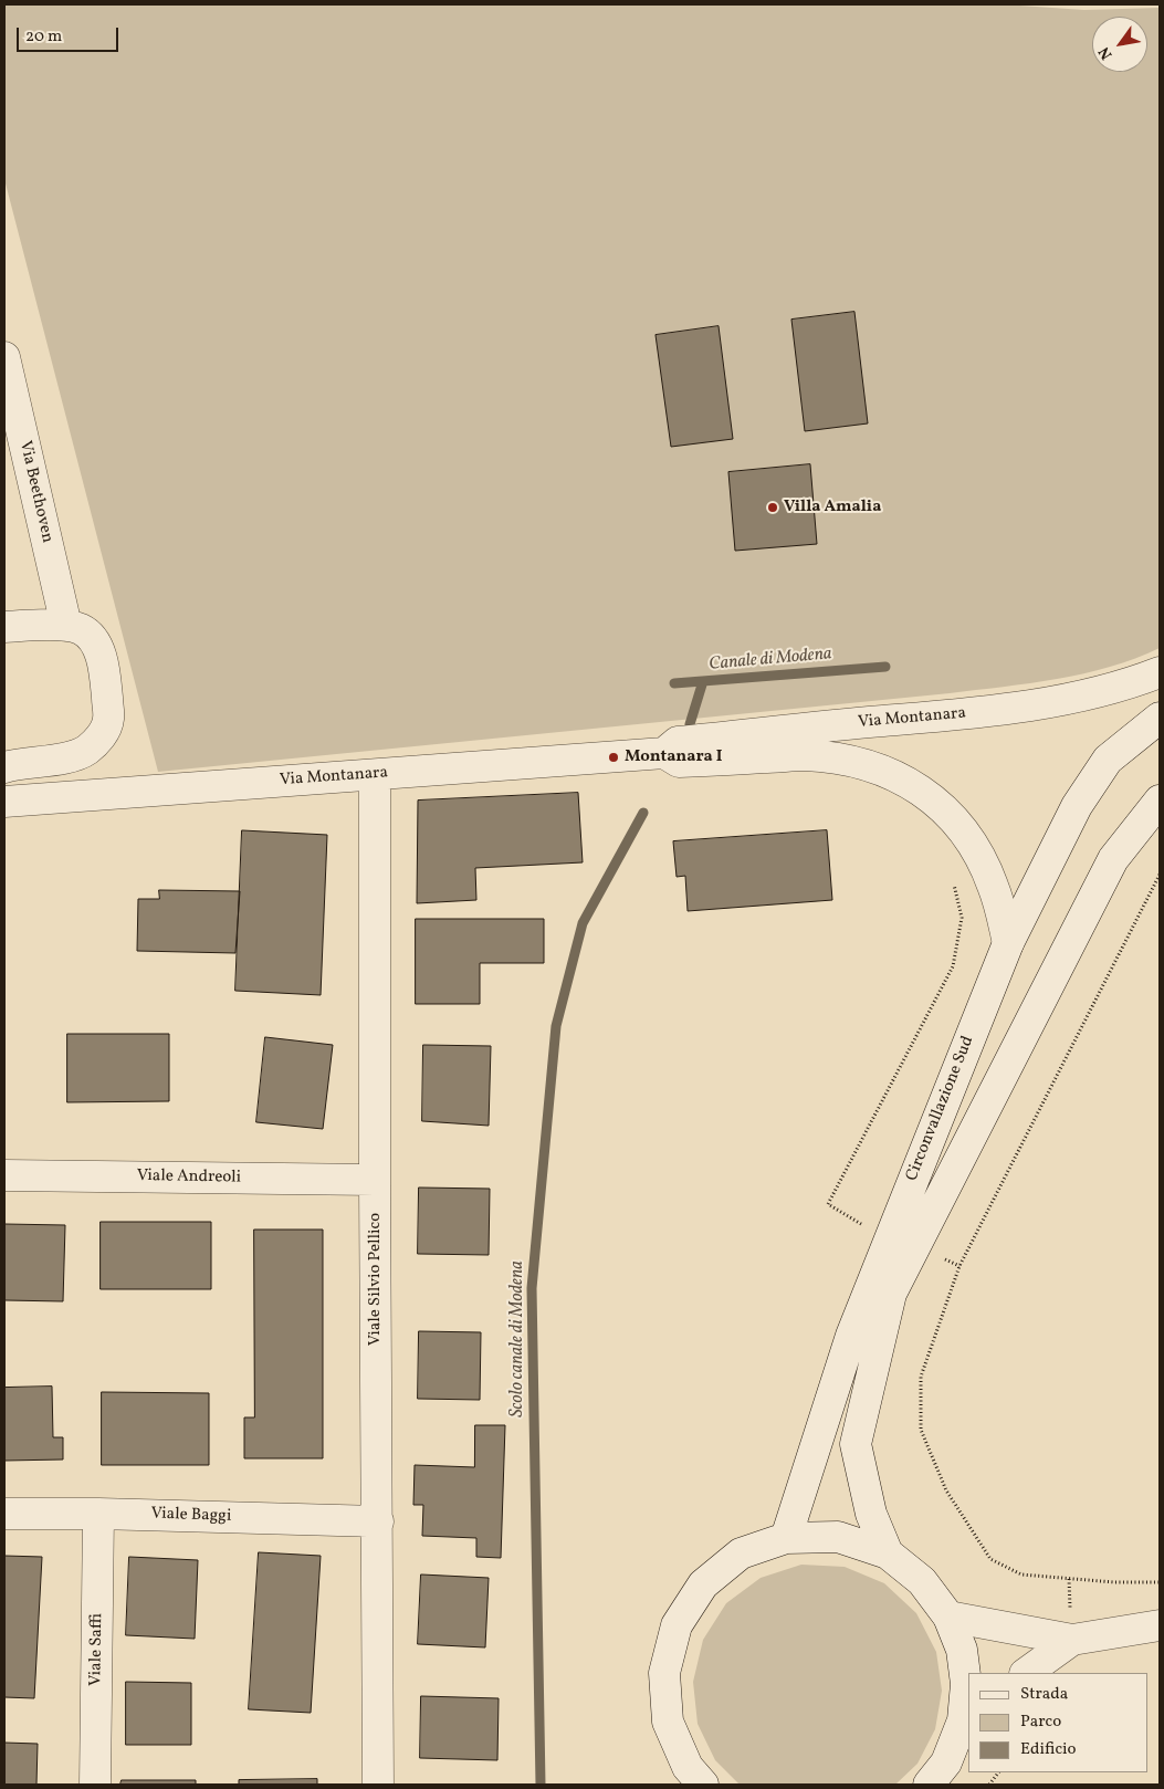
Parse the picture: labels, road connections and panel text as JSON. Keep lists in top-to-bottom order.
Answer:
{
  "streets": {
    "street": [
      "Via Beethoven",
      "Via Montanara",
      "Circonvallazione Sud",
      "Viale Andreoli",
      "Viale Silvio Pellico",
      "Viale Baggi",
      "Viale Saffi"
    ]
  },
  "crossings": [
    ["Via Montanara", "Circonvallazione Sud"],
    ["Via Montanara", "Viale Silvio Pellico"],
    ["Viale Andreoli", "Viale Silvio Pellico"],
    ["Viale Silvio Pellico", "Viale Baggi"],
    ["Viale Baggi", "Viale Saffi"]
  ],
  "water": ["Canale di Modena", "Scolo canale di Modena"],
  "places": ["Villa Amalia", "Montanara I"],
  "legend": ["Strada", "Parco", "Edificio"],
  "scale_bar": "20 m",
  "north": "bottom left"
}
